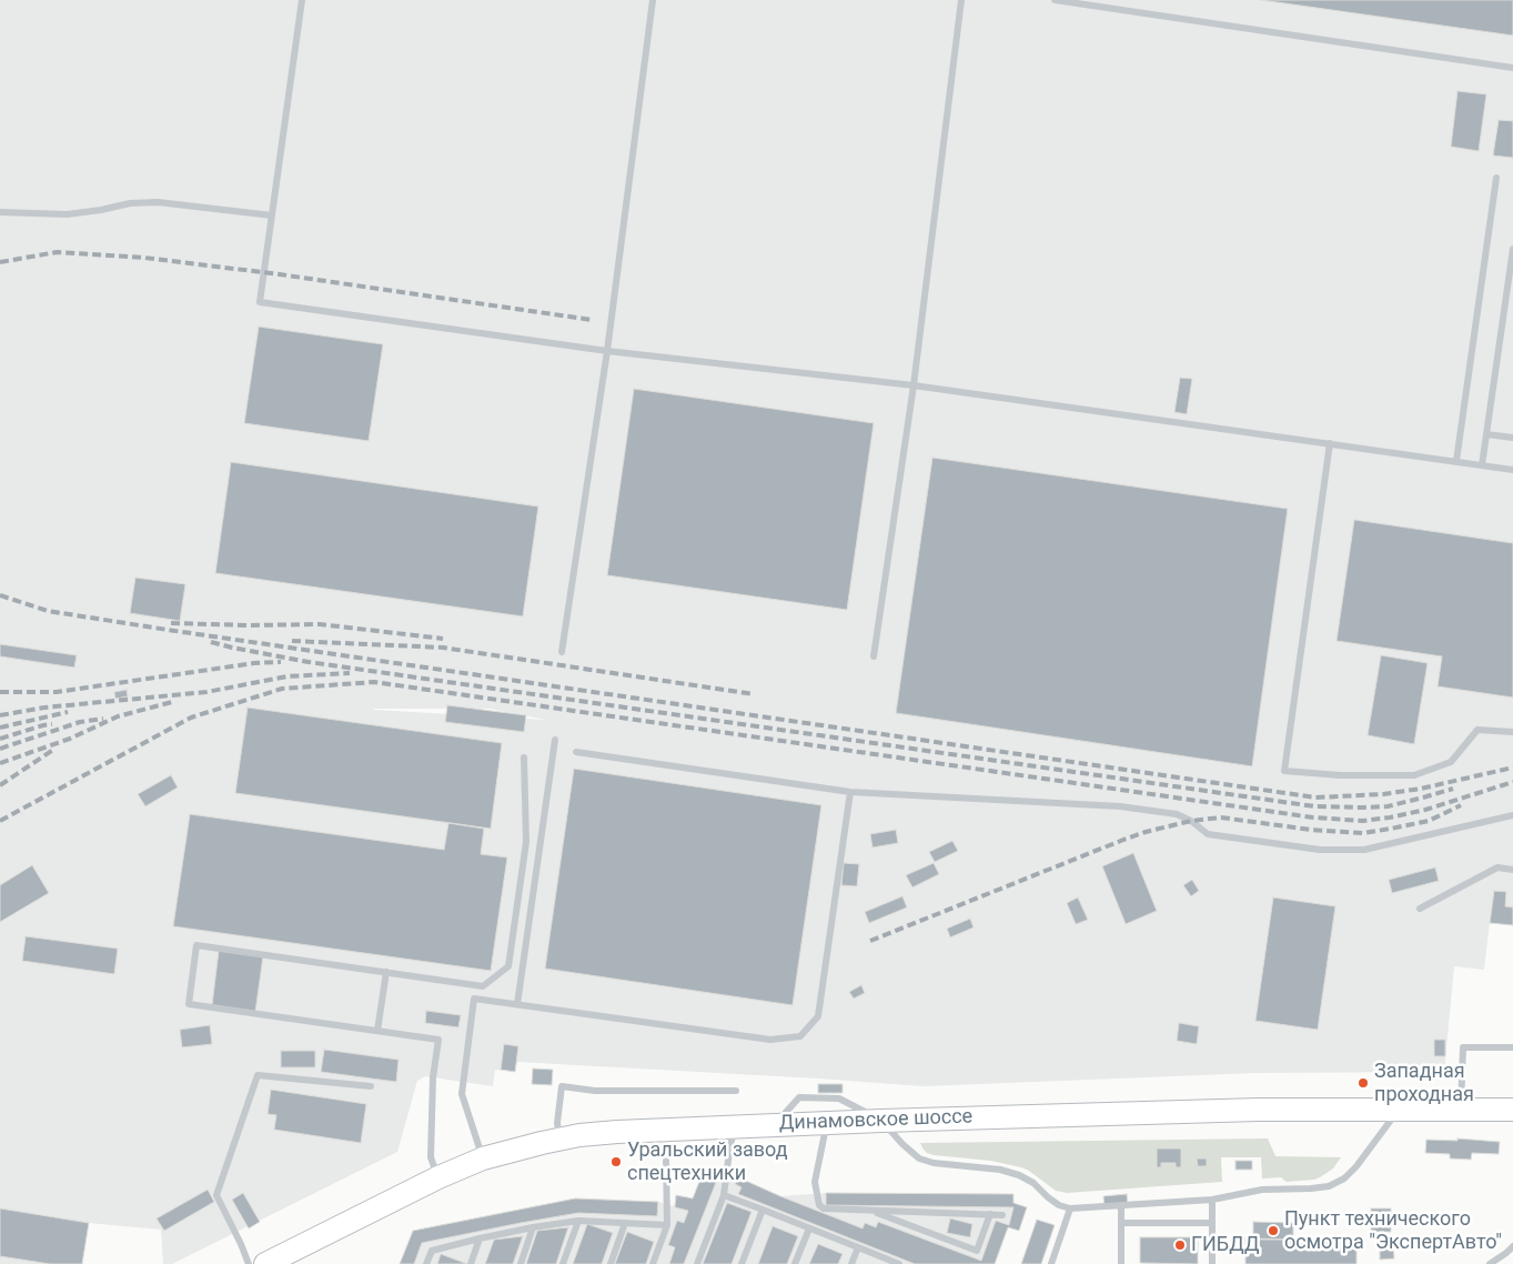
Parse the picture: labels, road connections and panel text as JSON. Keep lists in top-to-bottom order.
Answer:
{
  "streets": {
    "main road": ["Динамовское шоссе"]
  },
  "places": [
    "Западная проходная",
    "Уральский завод спецтехники",
    "Пункт технического осмотра \"ЭкспертАвто\"",
    "ГИБДД"
  ]
}
